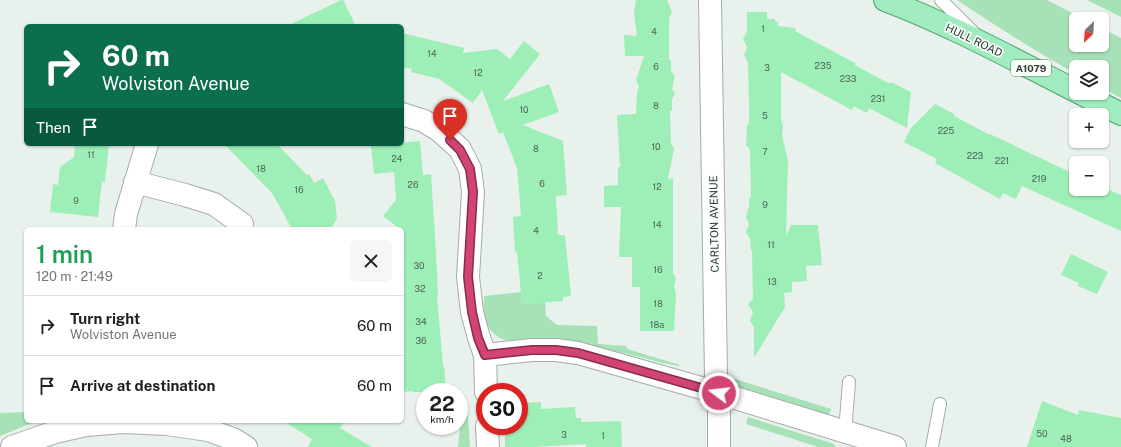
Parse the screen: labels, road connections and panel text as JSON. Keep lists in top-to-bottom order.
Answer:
{
  "streets": {
    "main road": ["HULL ROAD", "A1079"],
    "street": ["CARLTON AVENUE"]
  },
  "house_numbers": [
    "1",
    "4",
    "14",
    "235",
    "6",
    "3",
    "12",
    "233",
    "231",
    "8",
    "10",
    "5",
    "225",
    "10",
    "8",
    "7",
    "11",
    "223",
    "24",
    "221",
    "18",
    "219",
    "6",
    "26",
    "12",
    "16",
    "9",
    "9",
    "14",
    "4",
    "11",
    "30",
    "16",
    "2",
    "13",
    "32",
    "18",
    "34",
    "18a",
    "36",
    "50",
    "3",
    "1",
    "48"
  ],
  "north": "bottom left",
  "page": {
    "map_buttons": ["+", "−"],
    "turn": ["60 m", "Wolviston Avenue"],
    "then": "Then",
    "heading": ["1 min", "120 m · 21:49"],
    "list": [
      {
        "name": "Turn right",
        "note": "Wolviston Avenue",
        "value": "60 m"
      },
      {
        "name": "Arrive at destination",
        "value": "60 m"
      }
    ],
    "speed": "22 km/h",
    "limit": "30"
  }
}
